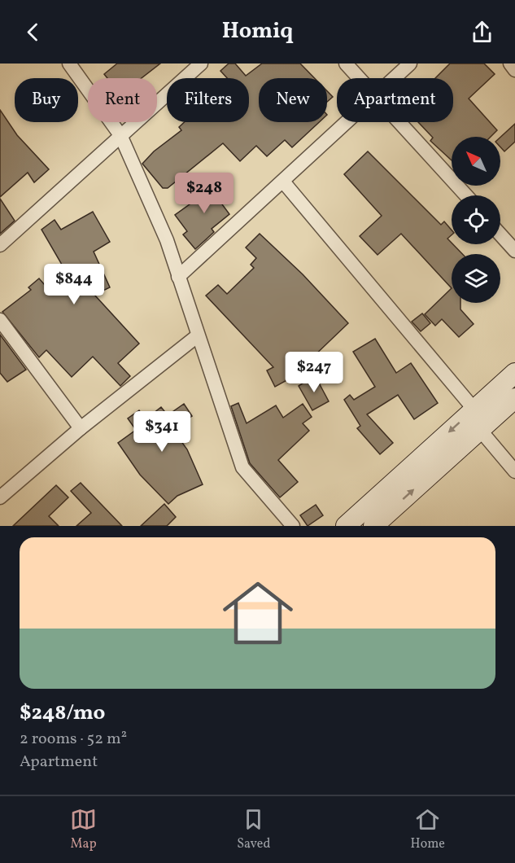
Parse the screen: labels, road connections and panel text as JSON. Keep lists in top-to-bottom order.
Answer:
{
  "north": "top left",
  "page": {
    "header": "Homiq",
    "chip": [
      "Buy",
      "Rent",
      "Filters",
      "New",
      "Apartment"
    ],
    "price": [
      "$248",
      "$844",
      "$247",
      "$341"
    ],
    "list": [
      {
        "name": "$248/mo",
        "note": "2 rooms · 52 m² · Apartment"
      }
    ],
    "tabs": ["Map", "Saved", "Home"]
  }
}
